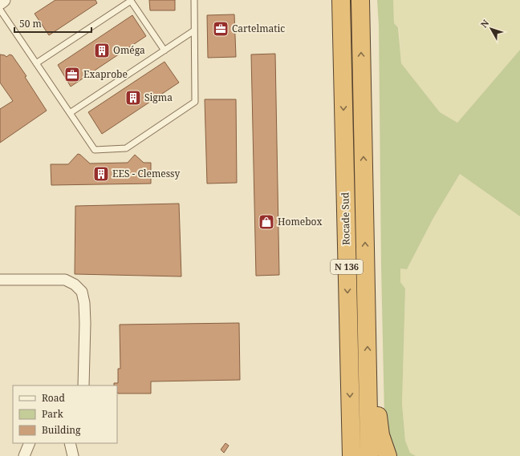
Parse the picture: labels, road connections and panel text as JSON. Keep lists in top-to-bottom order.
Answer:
{
  "streets": {
    "highway": ["Rocade Sud", "N 136"]
  },
  "places": {
    "office": ["Cartelmatic", "Exaprobe"],
    "building": ["Oméga", "Sigma", "EES - Clemessy"],
    "shop": ["Homebox"]
  },
  "legend": ["Road", "Park", "Building"],
  "scale_bar": "50 m",
  "north": "top left"
}
